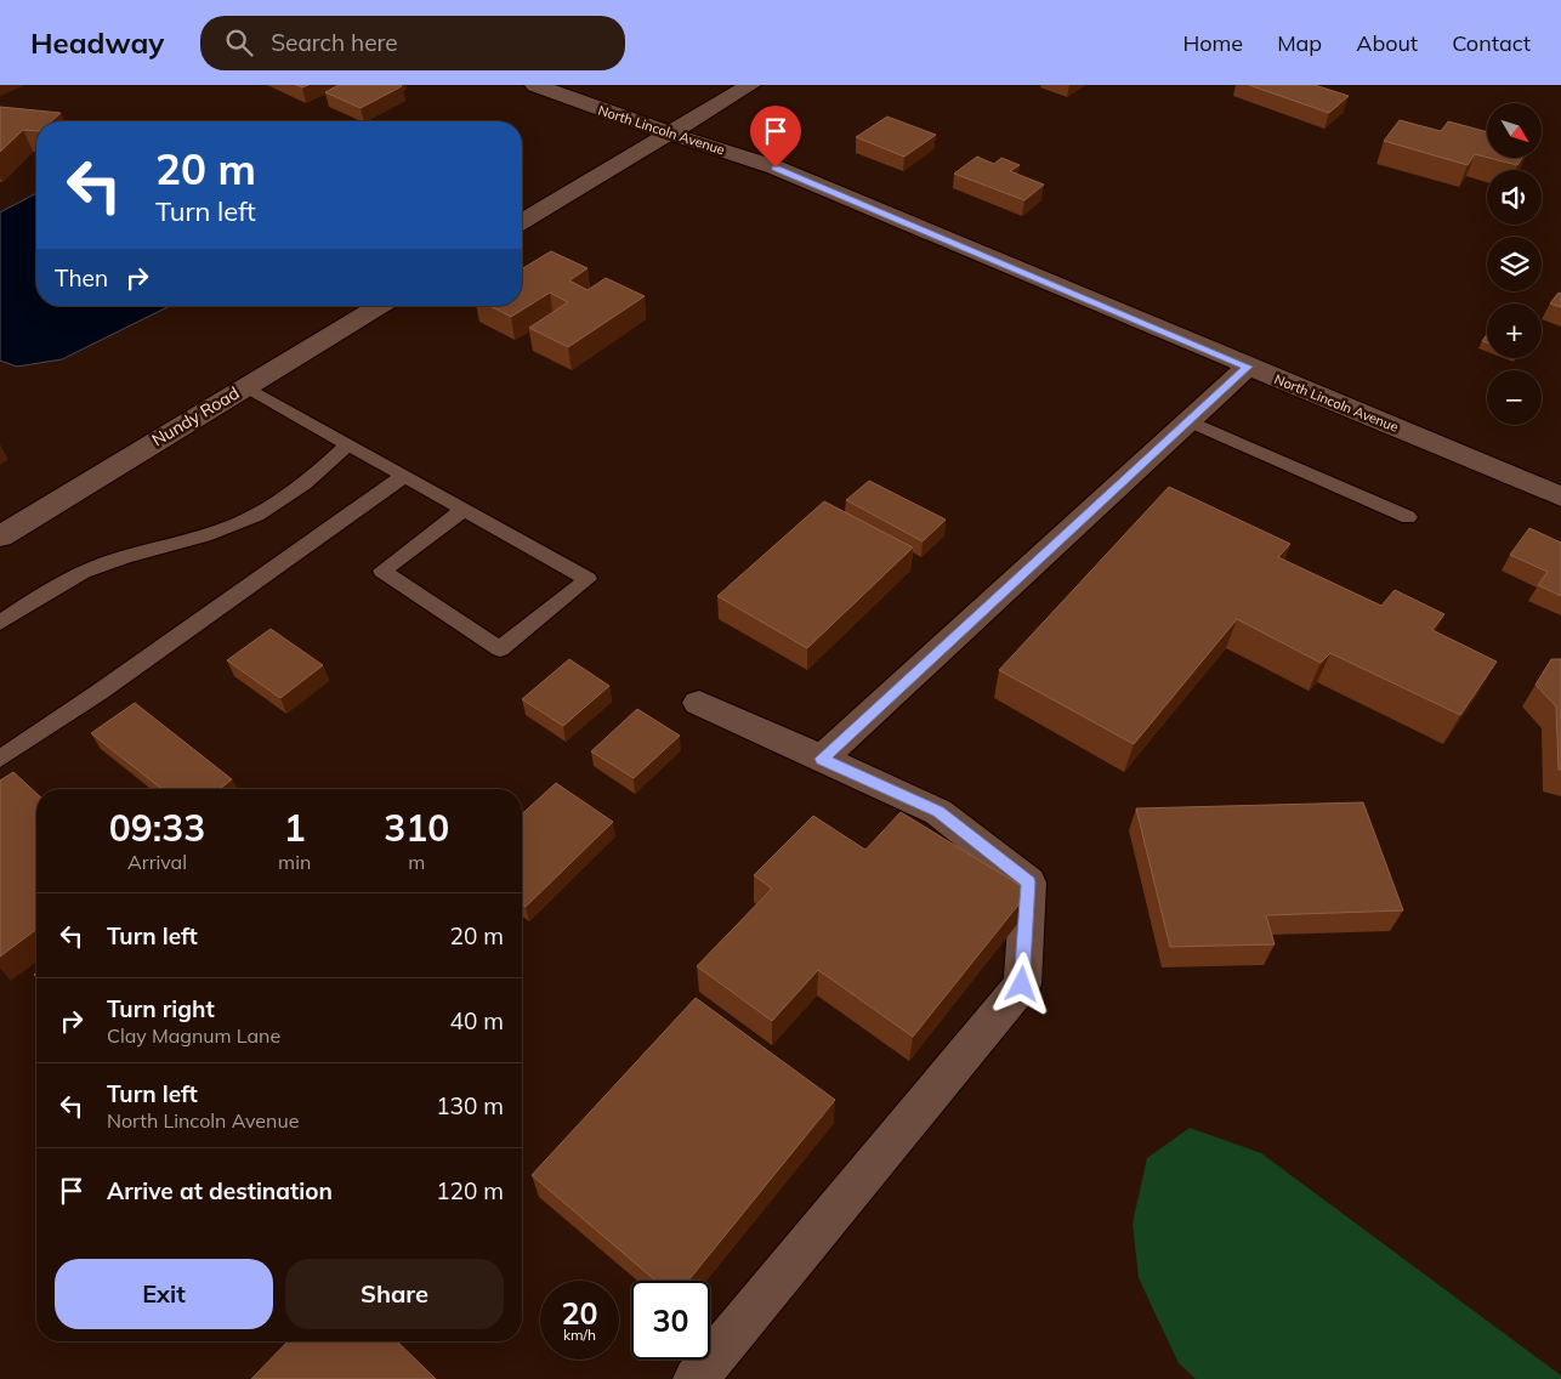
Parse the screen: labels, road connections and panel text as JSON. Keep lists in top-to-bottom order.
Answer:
{
  "streets": {
    "street": ["North Lincoln Avenue", "Nundy Road"]
  },
  "north": "bottom right",
  "page": {
    "header": "Headway",
    "search": "Search here",
    "nav": [
      "Home",
      "Map",
      "About",
      "Contact"
    ],
    "map_buttons": ["+", "−"],
    "turn": ["20 m", "Turn left"],
    "then": "Then",
    "eta": [
      "09:33",
      "Arrival",
      "1",
      "min",
      "310",
      "m"
    ],
    "list": [
      {
        "name": "Turn left",
        "value": "20 m"
      },
      {
        "name": "Turn right",
        "note": "Clay Magnum Lane",
        "value": "40 m"
      },
      {
        "name": "Turn left",
        "note": "North Lincoln Avenue",
        "value": "130 m"
      },
      {
        "name": "Arrive at destination",
        "value": "120 m"
      }
    ],
    "buttons": ["Exit", "Share"],
    "speed": "20 km/h",
    "limit": "30"
  }
}
